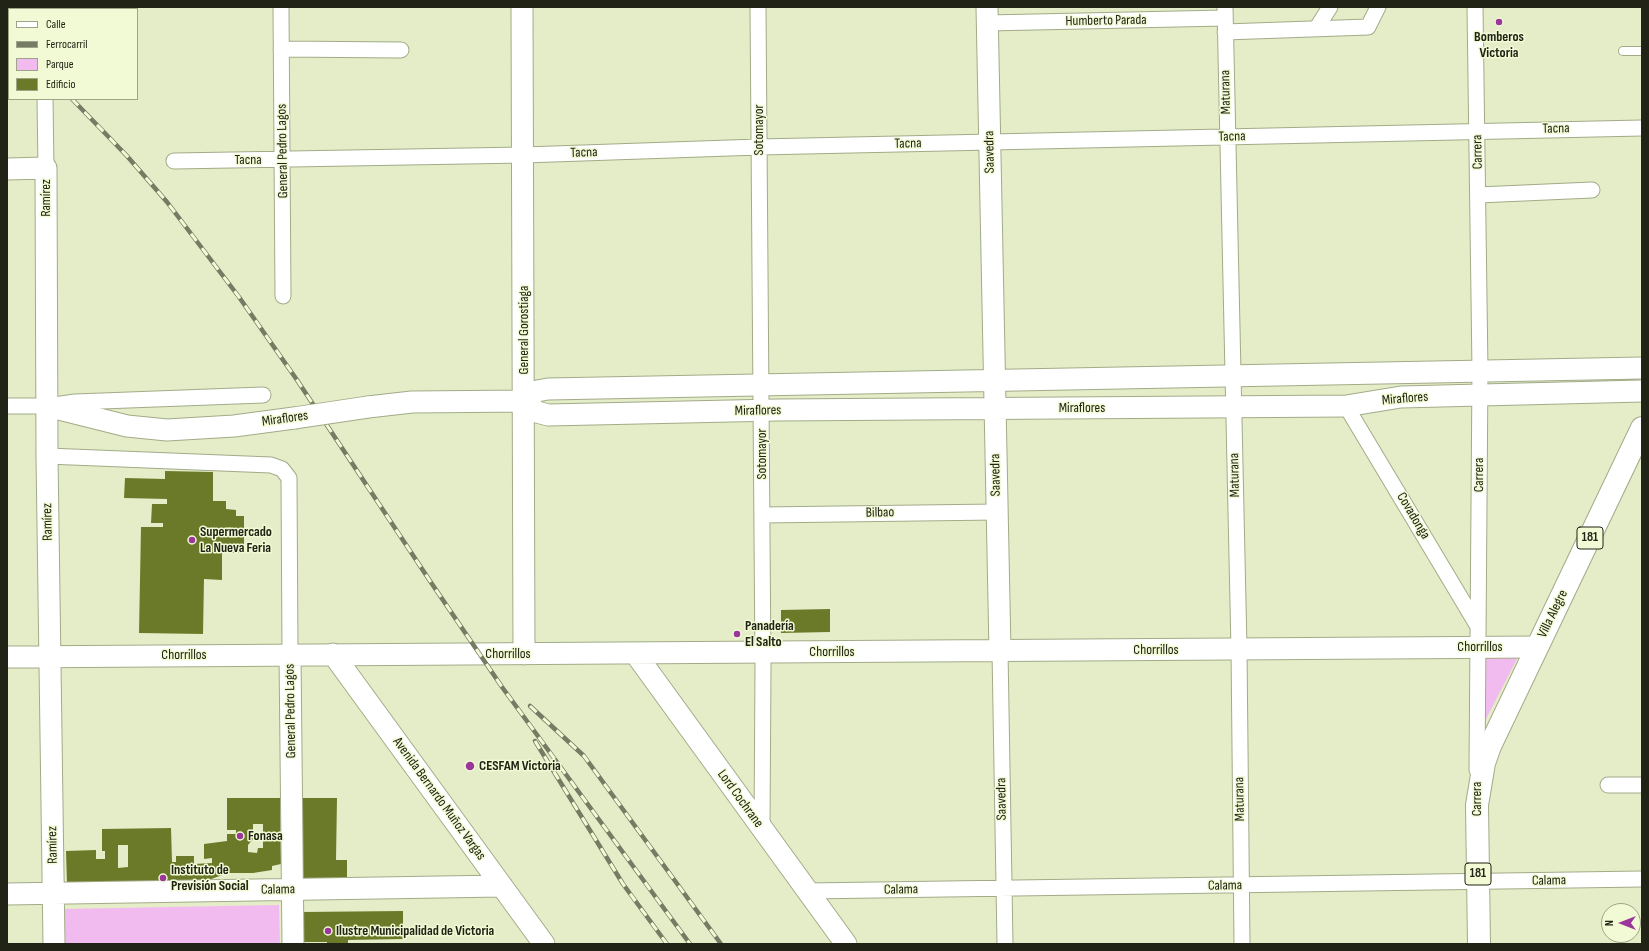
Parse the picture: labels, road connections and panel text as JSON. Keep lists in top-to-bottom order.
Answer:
{
  "streets": {
    "highway": ["Carrera", "181", "Villa Alegre"],
    "street": [
      "Humberto Parada",
      "Maturana",
      "Tacna",
      "Sotomayor",
      "General Pedro Lagos",
      "Saavedra",
      "Ramírez",
      "General Gorostiaga",
      "Miraflores",
      "Bilbao",
      "Covadonga",
      "Chorrillos",
      "Avenida Bernardo Muñoz Vargas",
      "Lord Cochrane",
      "Calama"
    ]
  },
  "crossings": [
    ["Humberto Parada", "Maturana"],
    ["Humberto Parada", "Saavedra"],
    ["Maturana", "Tacna"],
    ["Maturana", "Miraflores"],
    ["Maturana", "Chorrillos"],
    ["Maturana", "Calama"],
    ["Tacna", "Sotomayor"],
    ["Tacna", "General Pedro Lagos"],
    ["Tacna", "Saavedra"],
    ["Tacna", "Carrera"],
    ["Tacna", "General Gorostiaga"],
    ["Sotomayor", "Miraflores"],
    ["Sotomayor", "Bilbao"],
    ["Sotomayor", "Chorrillos"],
    ["Sotomayor", "Lord Cochrane"],
    ["General Pedro Lagos", "Ramírez"],
    ["General Pedro Lagos", "Chorrillos"],
    ["General Pedro Lagos", "Calama"],
    ["Saavedra", "Miraflores"],
    ["Saavedra", "Bilbao"],
    ["Saavedra", "Chorrillos"],
    ["Saavedra", "Calama"],
    ["Carrera", "Miraflores"],
    ["Carrera", "Covadonga"],
    ["Carrera", "Villa Alegre"],
    ["Carrera", "Chorrillos"],
    ["Carrera", "Calama"],
    ["Ramírez", "Miraflores"],
    ["Ramírez", "Chorrillos"],
    ["Ramírez", "Calama"],
    ["General Gorostiaga", "Miraflores"],
    ["General Gorostiaga", "Chorrillos"],
    ["Miraflores", "Covadonga"],
    ["Covadonga", "Chorrillos"],
    ["Villa Alegre", "Chorrillos"],
    ["Chorrillos", "Avenida Bernardo Muñoz Vargas"],
    ["Chorrillos", "Lord Cochrane"],
    ["Avenida Bernardo Muñoz Vargas", "Calama"],
    ["Lord Cochrane", "Calama"]
  ],
  "places": [
    "Bomberos Victoria",
    "Supermercado La Nueva Feria",
    "Panadería El Salto",
    "CESFAM Victoria",
    "Fonasa",
    "Instituto de Previsión Social",
    "Ilustre Municipalidad de Victoria"
  ],
  "legend": [
    "Calle",
    "Ferrocarril",
    "Parque",
    "Edificio"
  ],
  "north": "left"
}
